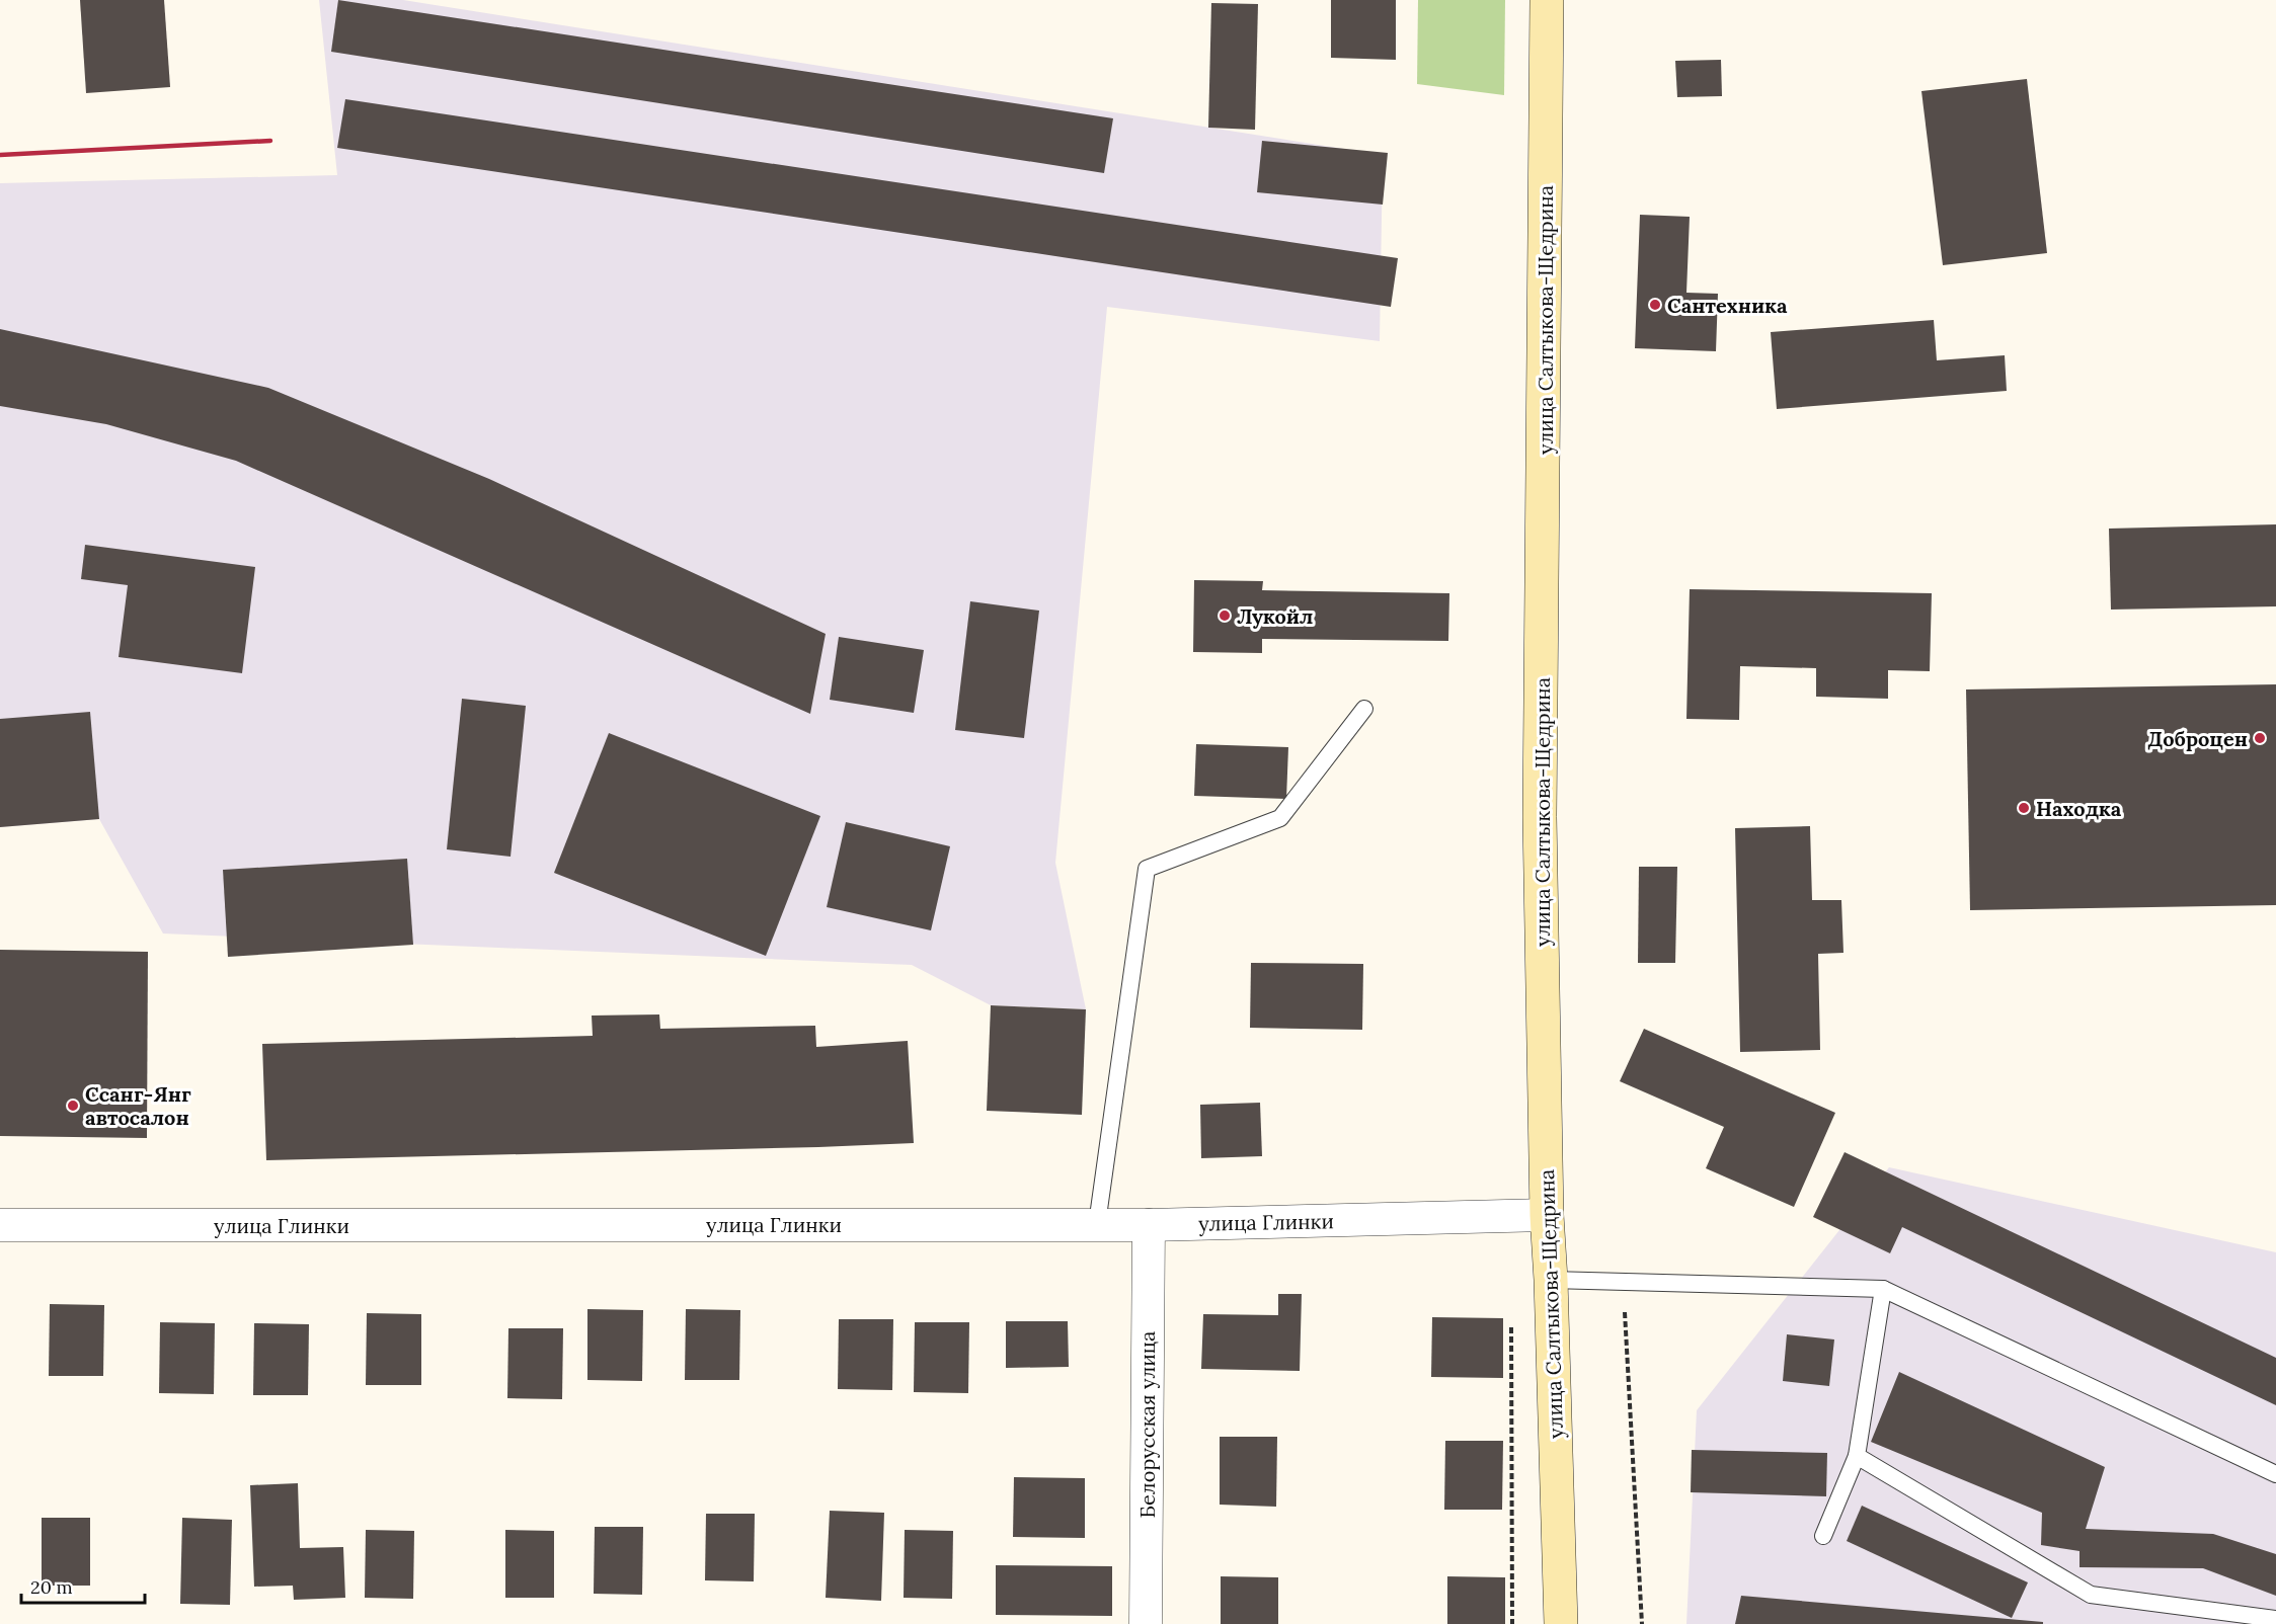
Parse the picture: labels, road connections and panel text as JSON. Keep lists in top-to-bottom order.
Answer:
{
  "streets": {
    "main road": ["улица Салтыкова-Щедрина"],
    "street": ["улица Глинки", "Белорусская улица"]
  },
  "crossings": [
    ["улица Салтыкова-Щедрина", "улица Глинки"],
    ["улица Глинки", "Белорусская улица"]
  ],
  "places": [
    "Сантехника",
    "Лукойл",
    "Доброцен",
    "Находка",
    "Ссанг-Янг автосалон"
  ],
  "scale_bar": "20 m"
}
